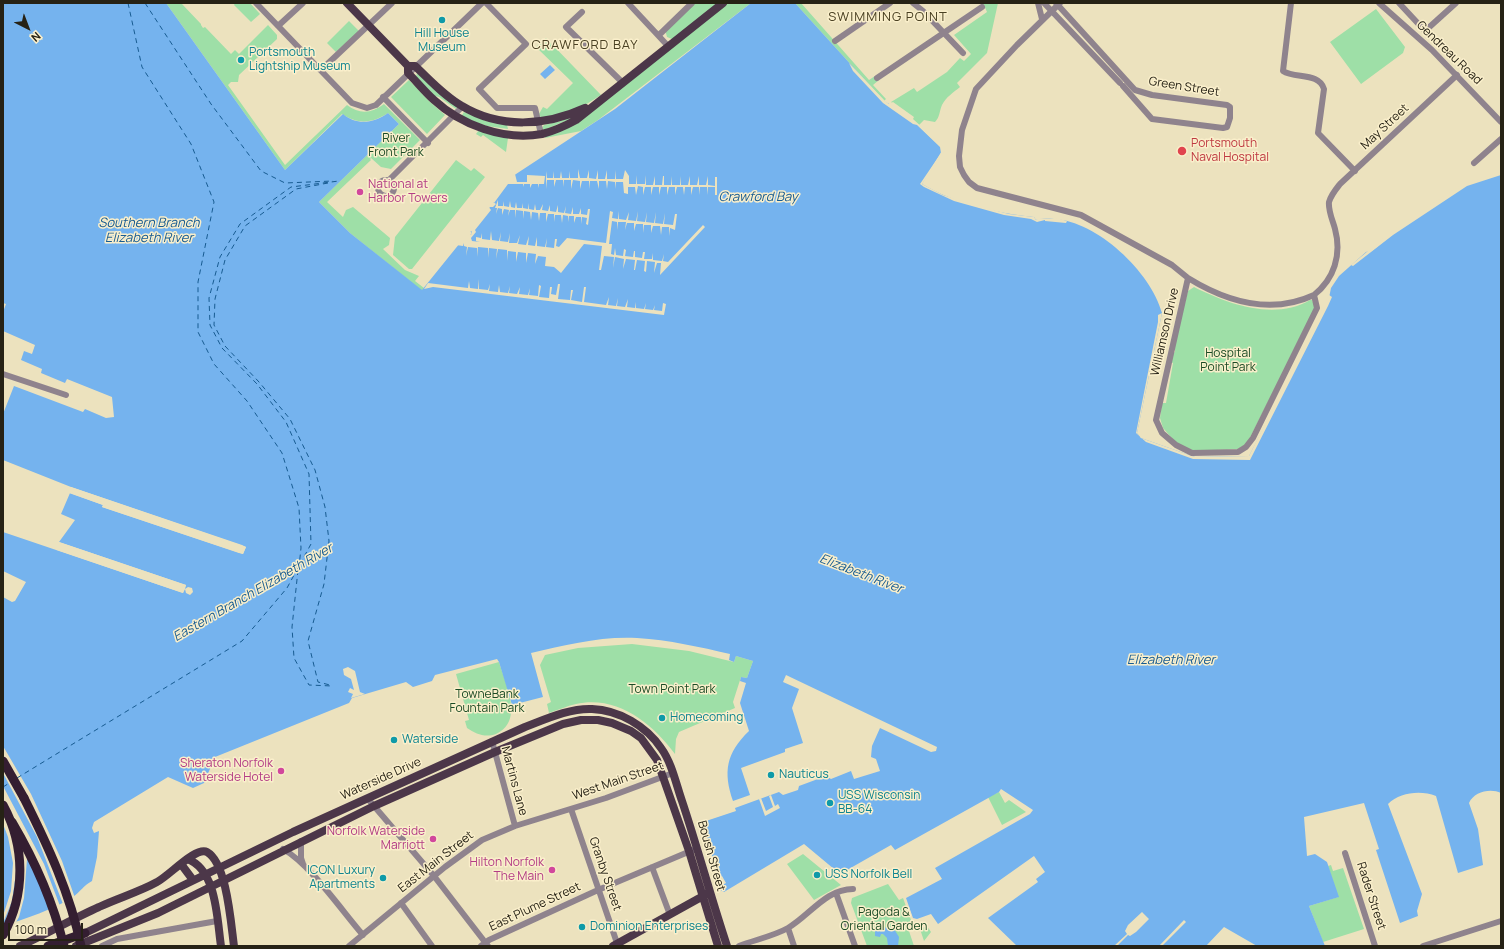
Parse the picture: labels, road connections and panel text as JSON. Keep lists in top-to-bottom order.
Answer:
{
  "streets": {
    "main road": ["Waterside Drive", "Boush Street"],
    "street": [
      "Gendreau Road",
      "Green Street",
      "May Street",
      "Williamson Drive",
      "Martins Lane",
      "West Main Street",
      "East Main Street",
      "Granby Street",
      "Rader Street",
      "East Plume Street"
    ]
  },
  "crossings": [
    ["Gendreau Road", "May Street"],
    ["Green Street", "Williamson Drive"],
    ["May Street", "Williamson Drive"],
    ["Waterside Drive", "Martins Lane"],
    ["Waterside Drive", "West Main Street"],
    ["Waterside Drive", "Boush Street"],
    ["Martins Lane", "East Main Street"],
    ["West Main Street", "Boush Street"],
    ["West Main Street", "East Main Street"],
    ["West Main Street", "Granby Street"],
    ["Boush Street", "East Plume Street"],
    ["East Main Street", "Granby Street"],
    ["Granby Street", "East Plume Street"]
  ],
  "districts": ["SWIMMING POINT", "CRAWFORD BAY"],
  "water": [
    "Crawford Bay",
    "Southern Branch Elizabeth River",
    "Elizabeth River",
    "Eastern Branch Elizabeth River"
  ],
  "parks": [
    "River Front Park",
    "Hospital Point Park",
    "Town Point Park",
    "TowneBank Fountain Park",
    "Pagoda & Oriental Garden"
  ],
  "places": [
    "Hill House Museum",
    "Portsmouth Lightship Museum",
    "Portsmouth Naval Hospital",
    "National at Harbor Towers",
    "Homecoming",
    "Waterside",
    "Sheraton Norfolk Waterside Hotel",
    "Nauticus",
    "USS Wisconsin BB-64",
    "Norfolk Waterside Marriott",
    "Hilton Norfolk The Main",
    "USS Norfolk Bell",
    "ICON Luxury Apartments",
    "Dominion Enterprises"
  ],
  "scale_bar": "100 m",
  "north": "bottom right"
}
